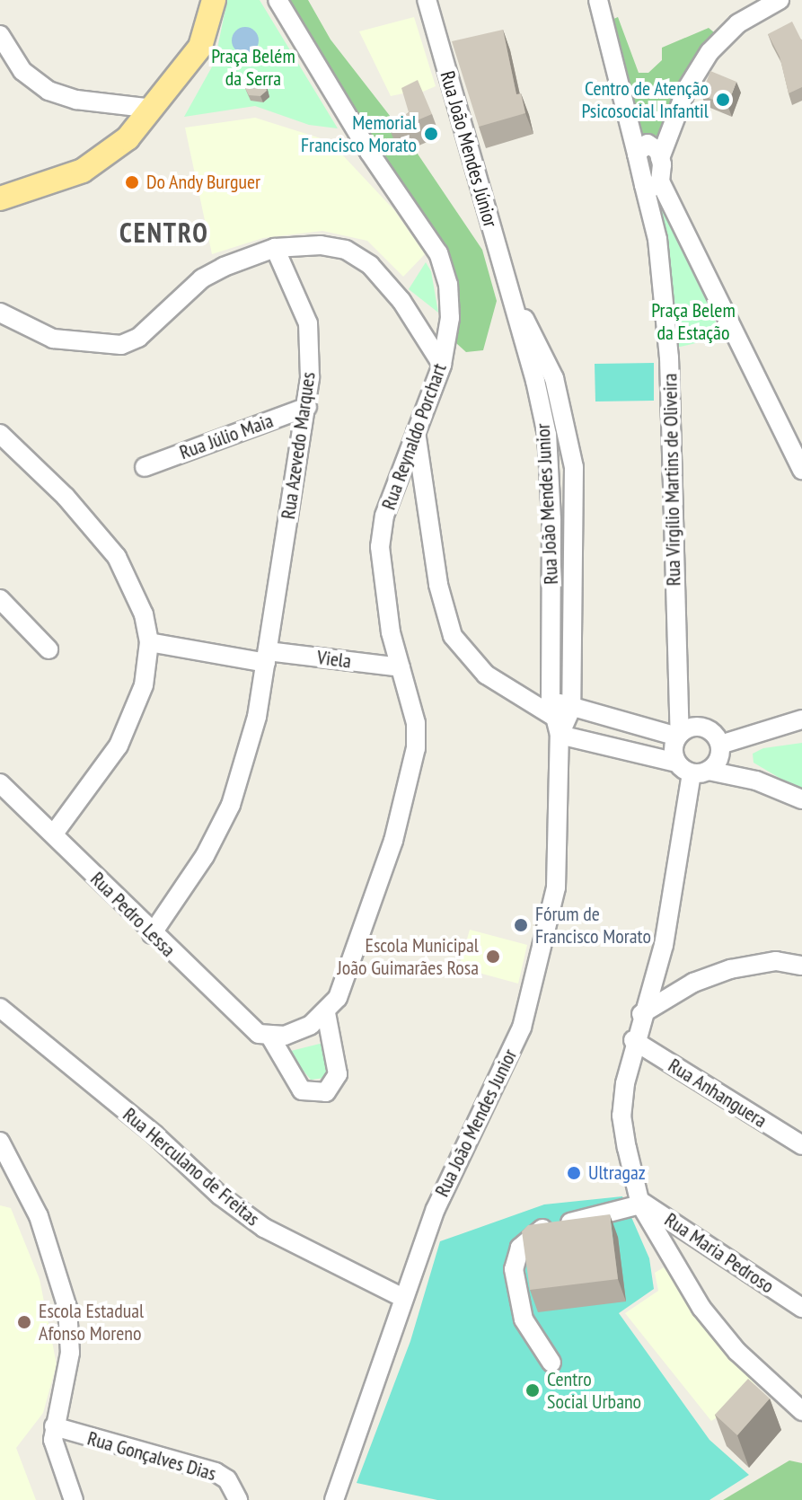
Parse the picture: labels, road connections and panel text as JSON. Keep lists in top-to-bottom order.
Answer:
{
  "streets": {
    "street": [
      "Rua João Mendes Júnior",
      "Rua Júlio Maia",
      "Rua Reynaldo Porchart",
      "Rua Azevedo Marques",
      "Rua Virgílio Martins de Oliveira",
      "Rua João Mendes Junior",
      "Viela",
      "Rua Pedro Lessa",
      "Rua Anhanguera",
      "Rua Herculano de Freitas",
      "Rua Maria Pedroso",
      "Rua Gonçalves Dias"
    ]
  },
  "crossings": [
    ["Rua João Mendes Júnior", "Rua João Mendes Junior"],
    ["Rua Júlio Maia", "Rua Azevedo Marques"],
    ["Rua Reynaldo Porchart", "Viela"],
    ["Rua Azevedo Marques", "Viela"],
    ["Rua Azevedo Marques", "Rua Pedro Lessa"],
    ["Rua João Mendes Junior", "Rua Herculano de Freitas"]
  ],
  "districts": ["CENTRO"],
  "parks": ["Praça Belém da Serra", "Praça Belem da Estação"],
  "places": [
    "Centro de Atenção Psicosocial Infantil",
    "Memorial Francisco Morato",
    "Do Andy Burguer",
    "Fórum de Francisco Morato",
    "Escola Municipal João Guimarães Rosa",
    "Ultragaz",
    "Escola Estadual Afonso Moreno",
    "Centro Social Urbano"
  ]
}
